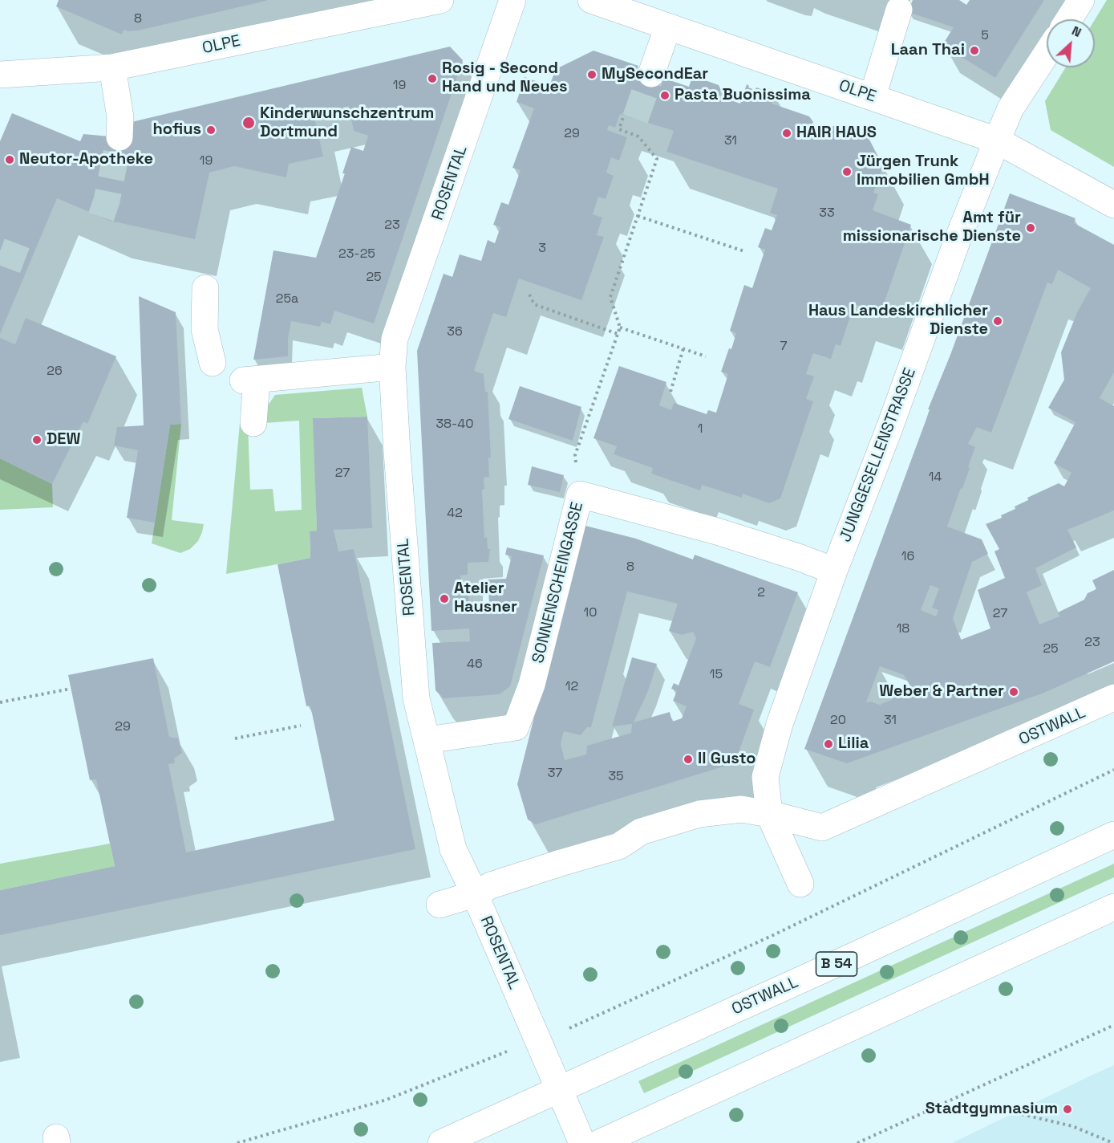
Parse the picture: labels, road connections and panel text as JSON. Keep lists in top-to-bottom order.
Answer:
{
  "streets": {
    "street": [
      "OLPE",
      "ROSENTAL",
      "JUNGGESELLENSTRASSE",
      "SONNENSCHEINGASSE",
      "OSTWALL",
      "B 54"
    ]
  },
  "crossings": [
    ["OLPE", "JUNGGESELLENSTRASSE"],
    ["ROSENTAL", "SONNENSCHEINGASSE"],
    ["ROSENTAL", "OSTWALL"],
    ["JUNGGESELLENSTRASSE", "SONNENSCHEINGASSE"],
    ["JUNGGESELLENSTRASSE", "OSTWALL"]
  ],
  "places": [
    "Laan Thai",
    "MySecondEar",
    "Rosig - Second Hand und Neues",
    "Pasta Buonissima",
    "Kinderwunschzentrum Dortmund",
    "hofius",
    "HAIR HAUS",
    "Neutor-Apotheke",
    "Jürgen Trunk Immobilien GmbH",
    "Amt für missionarische Dienste",
    "Haus Landeskirchlicher Dienste",
    "DEW",
    "Atelier Hausner",
    "Weber & Partner",
    "Lilia",
    "Il Gusto",
    "Stadtgymnasium"
  ],
  "house_numbers": [
    "8",
    "5",
    "19",
    "29",
    "31",
    "19",
    "33",
    "23",
    "3",
    "23-25",
    "25",
    "25a",
    "36",
    "7",
    "26",
    "38-40",
    "1",
    "27",
    "14",
    "42",
    "16",
    "8",
    "2",
    "10",
    "27",
    "18",
    "23",
    "25",
    "46",
    "15",
    "12",
    "20",
    "31",
    "29",
    "37",
    "35"
  ],
  "north": "top right"
}
